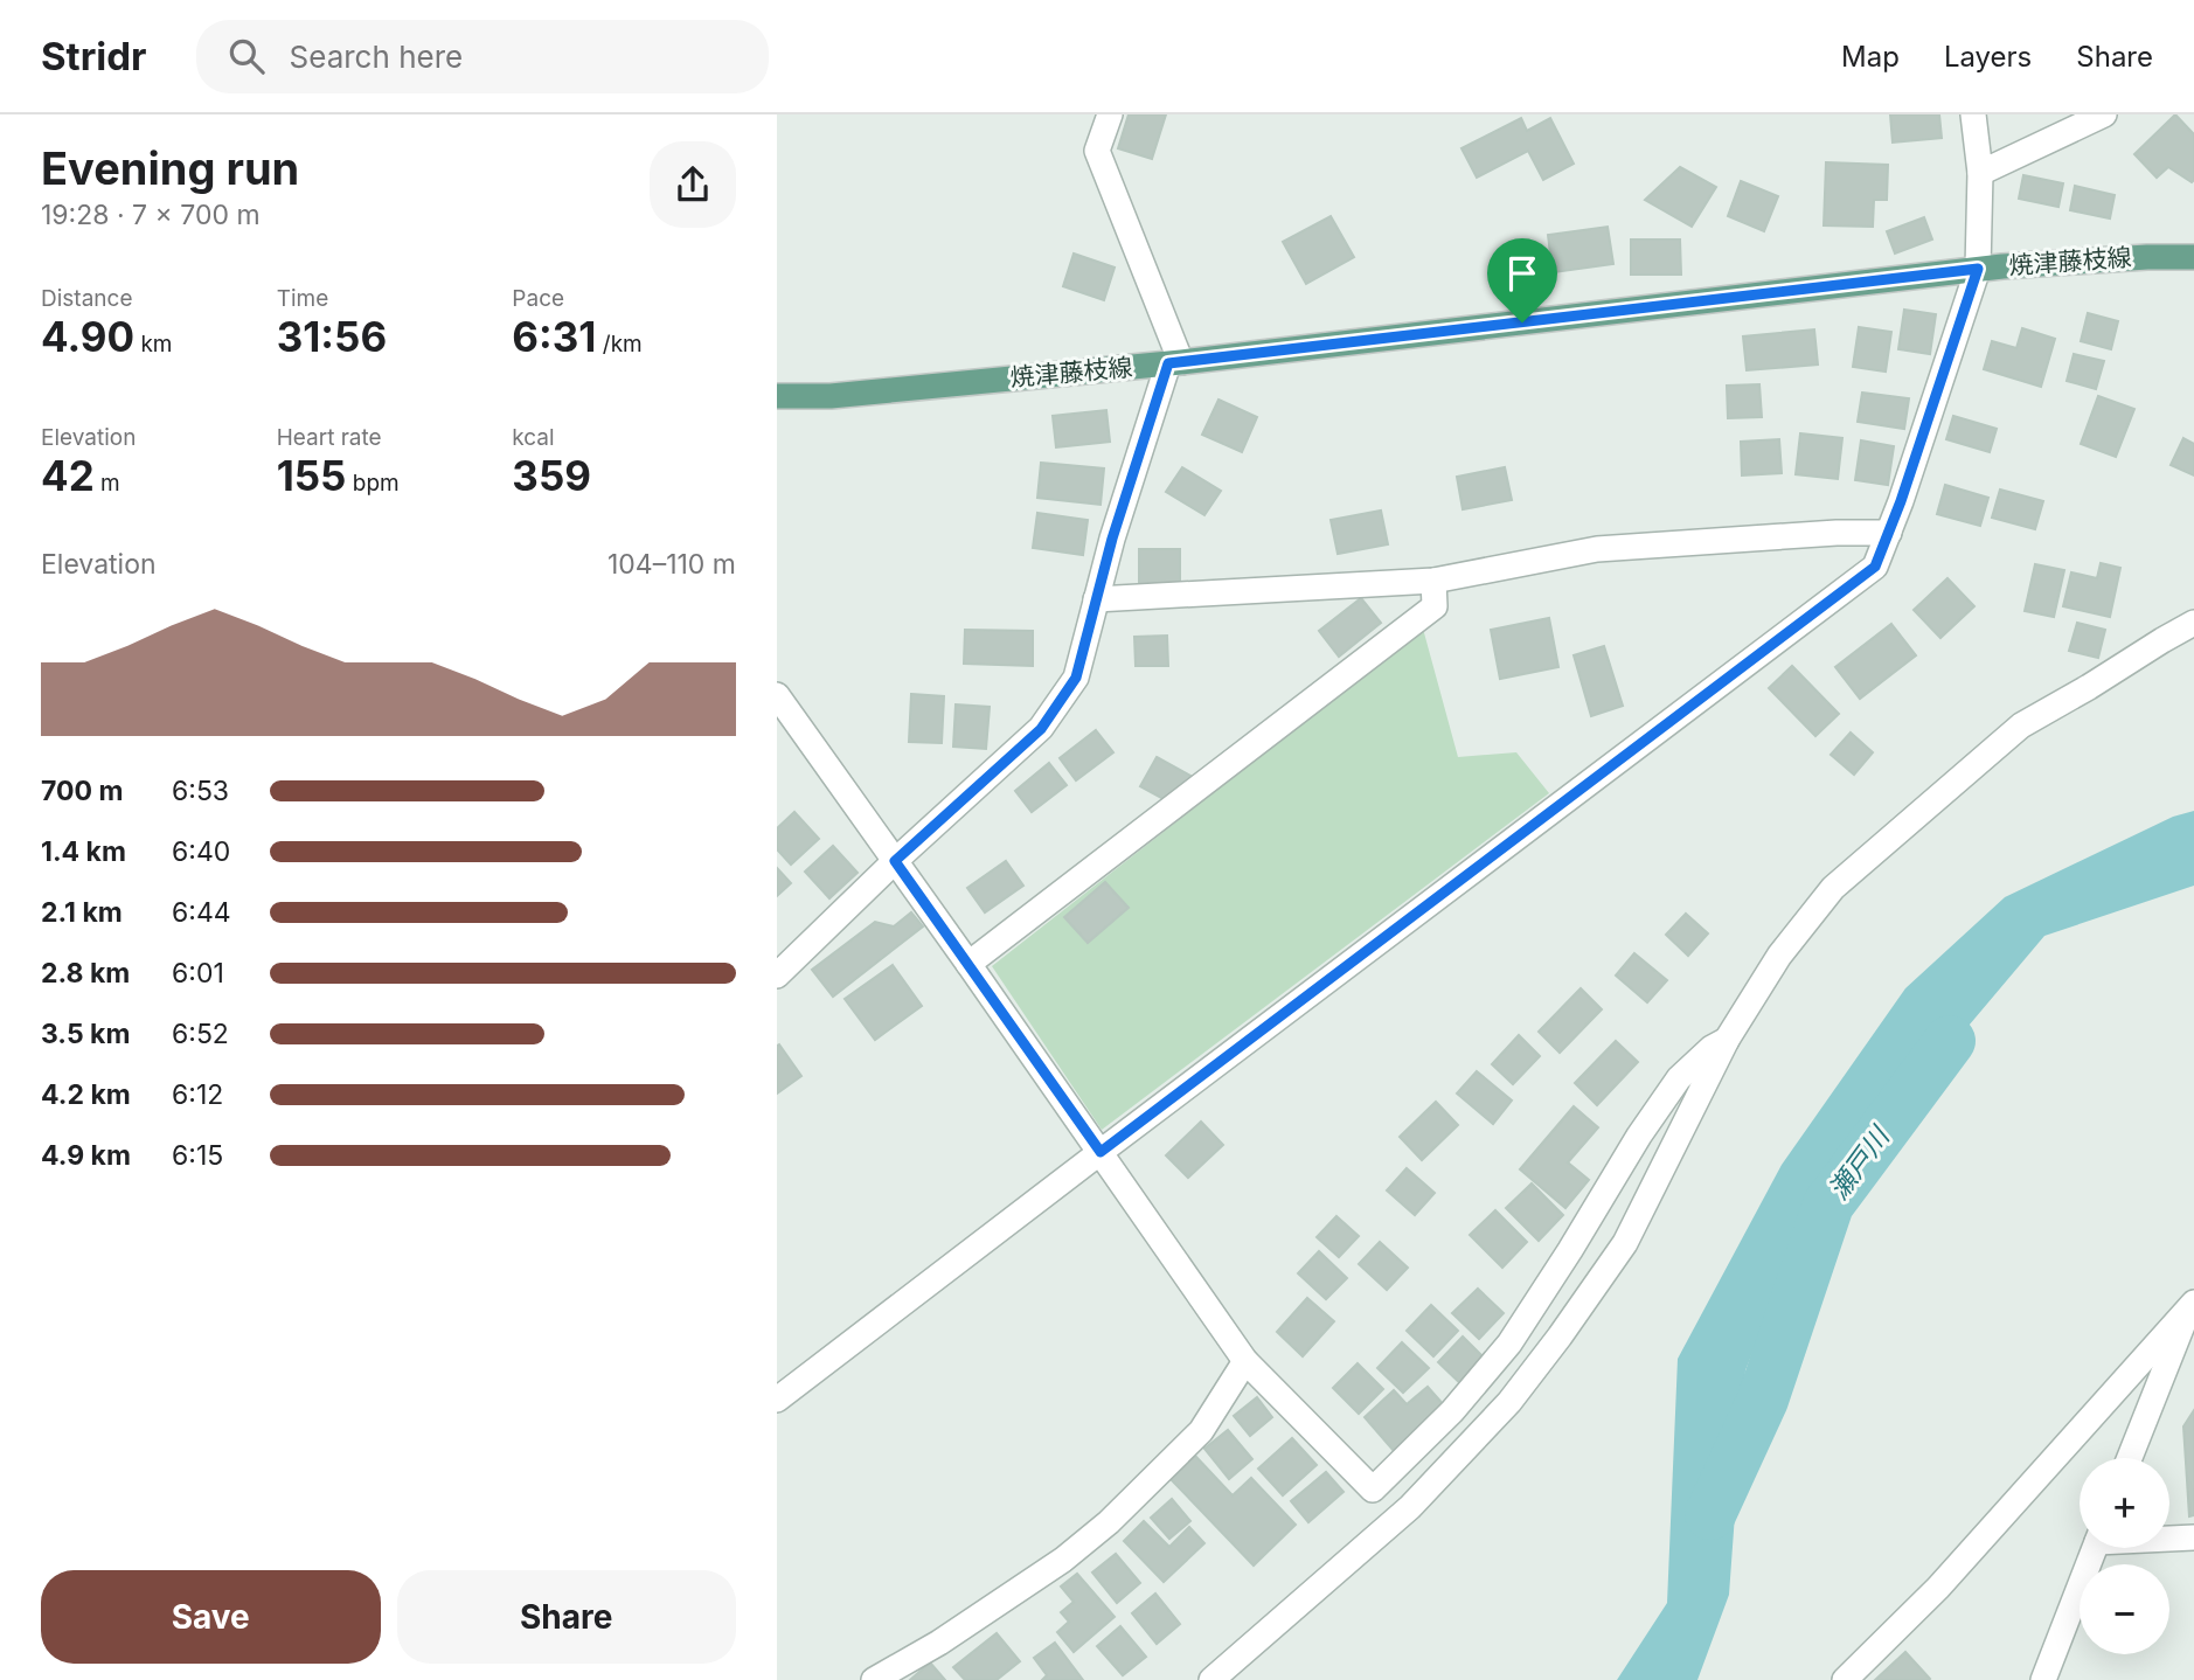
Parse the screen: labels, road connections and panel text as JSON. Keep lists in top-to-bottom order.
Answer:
{
  "streets": {
    "main road": ["焼津藤枝線"]
  },
  "water": ["瀬戸川"],
  "page": {
    "header": "Stridr",
    "search": "Search here",
    "nav": ["Map", "Layers", "Share"],
    "heading": ["Evening run", "19:28 · 7 × 700 m"],
    "stats": [
      ["Distance", "4.90 km"],
      ["Time", "31:56"],
      ["Pace", "6:31 /km"],
      ["Elevation", "42 m"],
      ["Heart rate", "155 bpm"],
      ["kcal", "359"]
    ],
    "chart": ["Elevation", "104–110 m"],
    "list": [
      {
        "name": "700 m",
        "note": "6:53"
      },
      {
        "name": "1.4 km",
        "note": "6:40"
      },
      {
        "name": "2.1 km",
        "note": "6:44"
      },
      {
        "name": "2.8 km",
        "note": "6:01"
      },
      {
        "name": "3.5 km",
        "note": "6:52"
      },
      {
        "name": "4.2 km",
        "note": "6:12"
      },
      {
        "name": "4.9 km",
        "note": "6:15"
      }
    ],
    "map_buttons": ["+", "−"],
    "buttons": ["Save", "Share"]
  }
}
